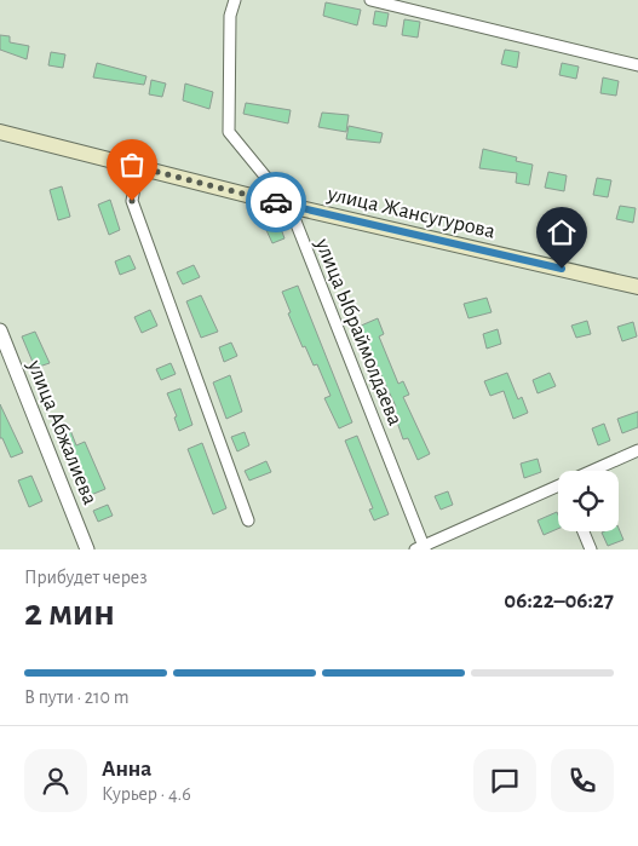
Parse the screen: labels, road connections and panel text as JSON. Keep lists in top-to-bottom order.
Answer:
{
  "streets": {
    "main road": ["улица Жансугурова"],
    "street": ["улица Ыбраймолдаева", "улица Абжалиева"]
  },
  "crossings": [
    ["улица Жансугурова", "улица Ыбраймолдаева"]
  ],
  "page": {
    "heading": ["2 мин", "Прибудет через", "06:22–06:27"],
    "panel": ["Анна", "Курьер · 4.6"],
    "bar": "В пути · 210 m"
  }
}
